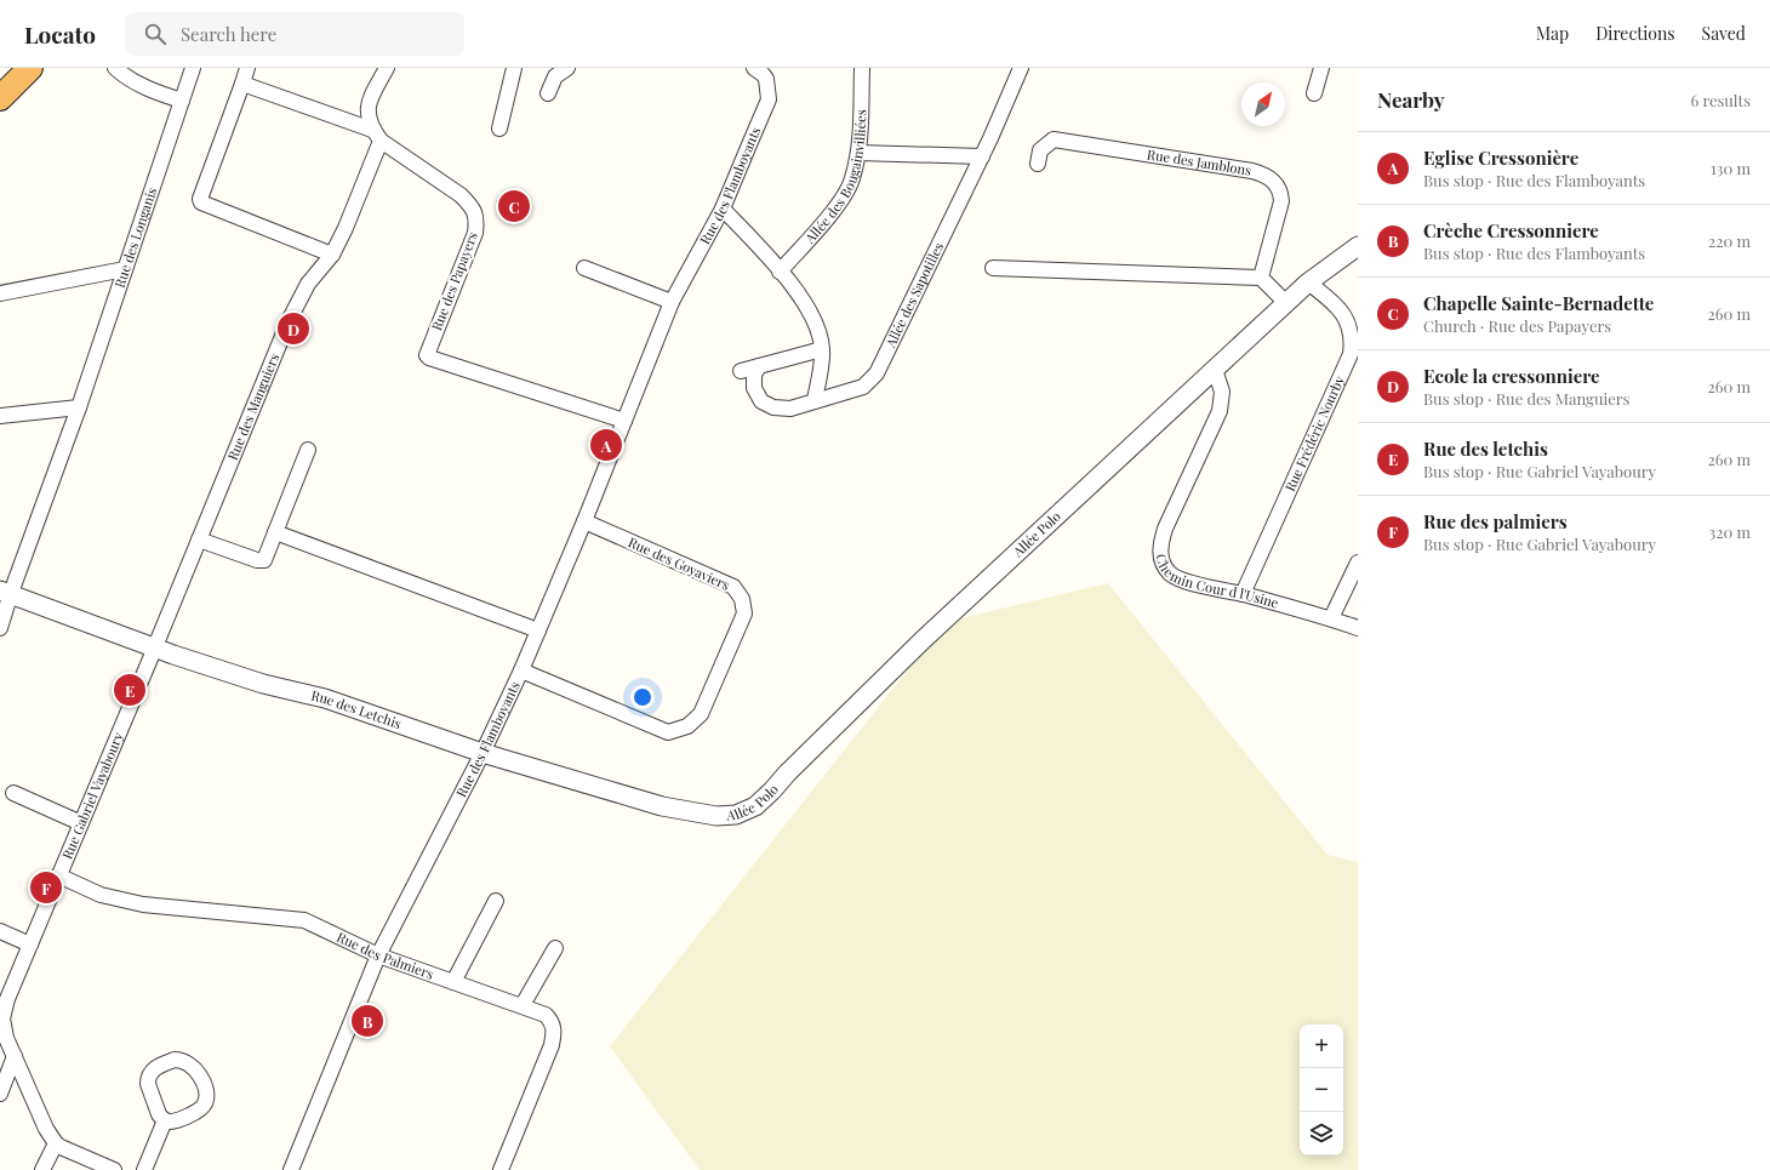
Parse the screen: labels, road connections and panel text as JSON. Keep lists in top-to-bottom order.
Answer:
{
  "streets": {
    "street": [
      "Rue des Jamblons",
      "Allée des Bougainvilliées",
      "Rue des Flamboyants",
      "Rue des Longanis",
      "Rue des Papayers",
      "Allée des Sapotilles",
      "Rue des Manguiers",
      "Rue Frédéric Nourby",
      "Allée Polo",
      "Rue des Goyaviers",
      "Chemin Cour d l'Usine",
      "Rue des Letchis",
      "Rue Gabriel Vayaboury",
      "Rue des Palmiers"
    ]
  },
  "crossings": [
    ["Rue des Flamboyants", "Rue des Papayers"],
    ["Rue des Flamboyants", "Rue des Goyaviers"],
    ["Rue des Flamboyants", "Rue des Letchis"],
    ["Rue des Flamboyants", "Rue des Palmiers"],
    ["Rue des Longanis", "Rue des Letchis"],
    ["Rue des Papayers", "Rue des Manguiers"],
    ["Rue des Manguiers", "Rue des Letchis"],
    ["Rue des Manguiers", "Rue Gabriel Vayaboury"],
    ["Rue Frédéric Nourby", "Allée Polo"],
    ["Rue Frédéric Nourby", "Chemin Cour d l'Usine"],
    ["Allée Polo", "Chemin Cour d l'Usine"],
    ["Allée Polo", "Rue des Letchis"],
    ["Rue des Letchis", "Rue Gabriel Vayaboury"],
    ["Rue Gabriel Vayaboury", "Rue des Palmiers"]
  ],
  "north": "top right",
  "page": {
    "header": "Locato",
    "search": "Search here",
    "nav": ["Map", "Directions", "Saved"],
    "heading": ["Nearby", "6 results"],
    "list": [
      {
        "mark": "A",
        "name": "Eglise Cressonière",
        "note": "Bus stop · Rue des Flamboyants",
        "value": "130 m"
      },
      {
        "mark": "B",
        "name": "Crèche Cressonniere",
        "note": "Bus stop · Rue des Flamboyants",
        "value": "220 m"
      },
      {
        "mark": "C",
        "name": "Chapelle Sainte-Bernadette",
        "note": "Church · Rue des Papayers",
        "value": "260 m"
      },
      {
        "mark": "D",
        "name": "Ecole la cressonniere",
        "note": "Bus stop · Rue des Manguiers",
        "value": "260 m"
      },
      {
        "mark": "E",
        "name": "Rue des letchis",
        "note": "Bus stop · Rue Gabriel Vayaboury",
        "value": "260 m"
      },
      {
        "mark": "F",
        "name": "Rue des palmiers",
        "note": "Bus stop · Rue Gabriel Vayaboury",
        "value": "320 m"
      }
    ],
    "pins": [
      "C",
      "D",
      "A",
      "E",
      "F",
      "B"
    ],
    "map_buttons": ["+", "−"]
  }
}
